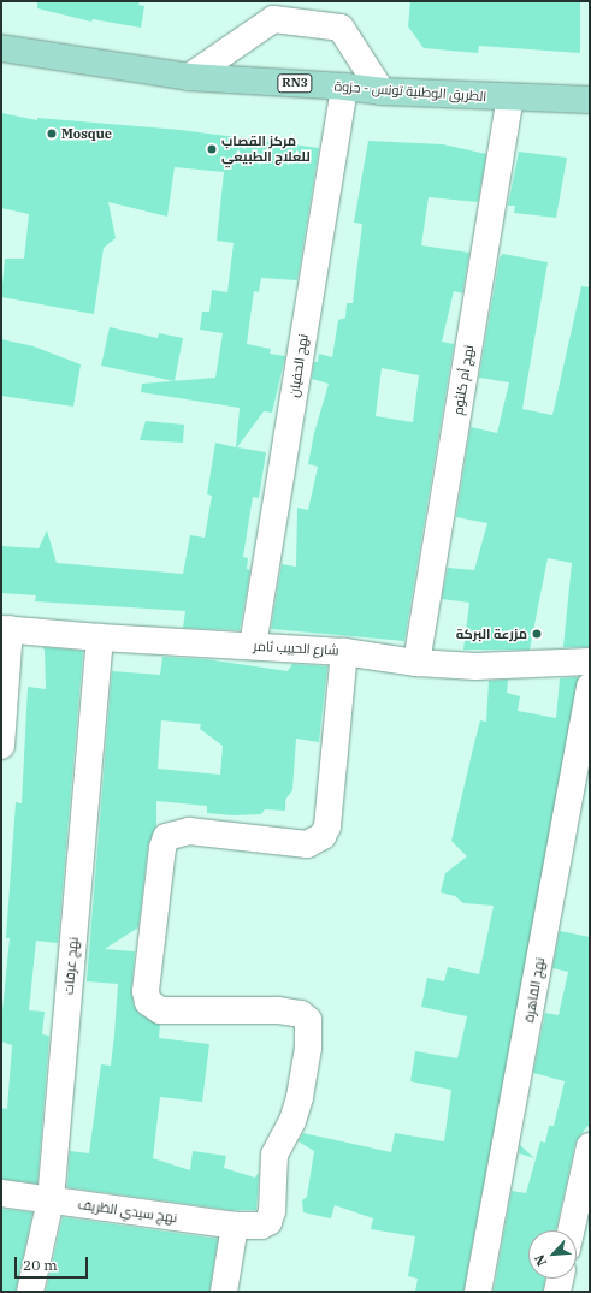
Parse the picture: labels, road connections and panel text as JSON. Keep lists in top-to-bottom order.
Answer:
{
  "streets": {
    "main road": ["RN3", "الطريق الوطنية تونس - حزوة"],
    "street": [
      "نهج الحفيان",
      "نهج أم كلثوم",
      "شارع الحبيب ثامر",
      "نهج عرفات",
      "نهج القاهرة",
      "نهج سيدي الظريف"
    ]
  },
  "crossings": [
    ["الطريق الوطنية تونس - حزوة", "نهج الحفيان"],
    ["الطريق الوطنية تونس - حزوة", "نهج أم كلثوم"],
    ["نهج الحفيان", "شارع الحبيب ثامر"],
    ["نهج أم كلثوم", "شارع الحبيب ثامر"],
    ["شارع الحبيب ثامر", "نهج عرفات"],
    ["نهج عرفات", "نهج سيدي الظريف"]
  ],
  "places": ["Mosque", "مركز القصاب للعلاج الطبيعي", "مزرعة البركة"],
  "scale_bar": "20 m",
  "north": "bottom left"
}
